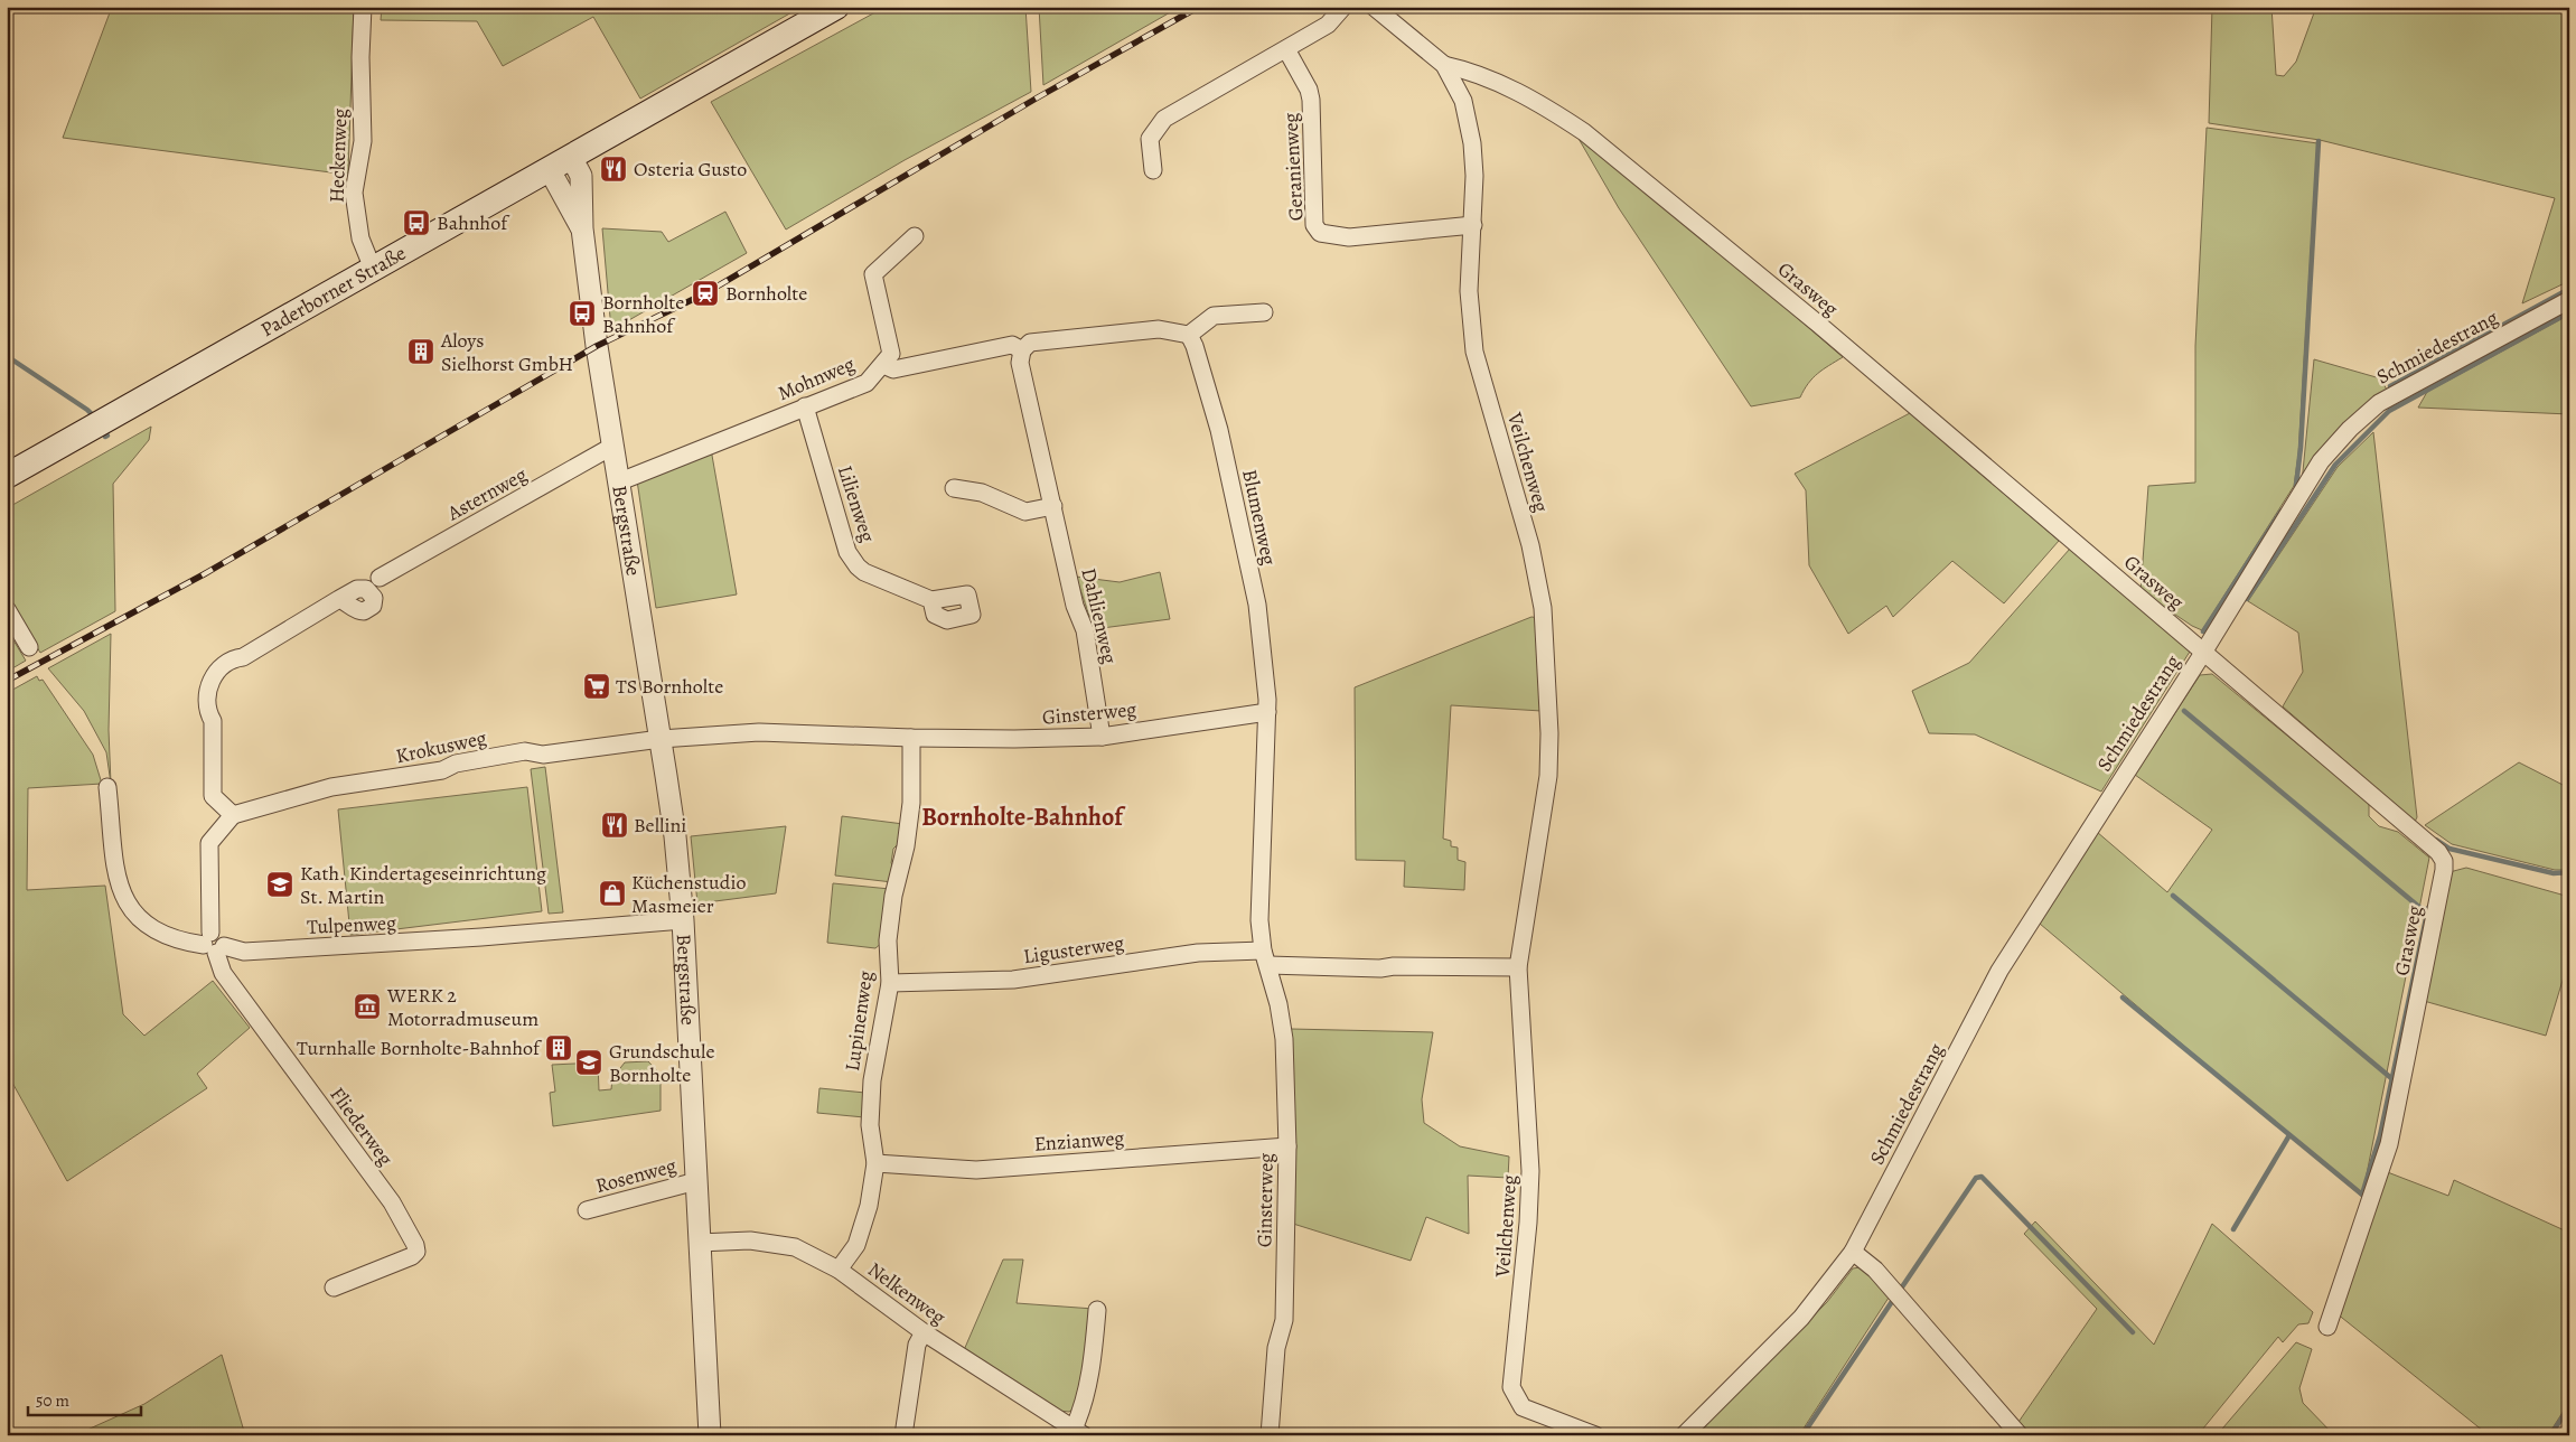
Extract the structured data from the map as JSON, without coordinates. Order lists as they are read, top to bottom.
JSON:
{
  "streets": {
    "main road": ["Paderborner Straße"],
    "street": [
      "Heckenweg",
      "Geranienweg",
      "Grasweg",
      "Schmiedestrang",
      "Mohnweg",
      "Veilchenweg",
      "Asternweg",
      "Lilienweg",
      "Blumenweg",
      "Bergstraße",
      "Dahlienweg",
      "Ginsterweg",
      "Krokusweg",
      "Tulpenweg",
      "Ligusterweg",
      "Lupinenweg",
      "Fliederweg",
      "Enzianweg",
      "Rosenweg",
      "Nelkenweg"
    ]
  },
  "crossings": [
    ["Heckenweg", "Paderborner Straße"],
    ["Geranienweg", "Veilchenweg"],
    ["Grasweg", "Schmiedestrang"],
    ["Grasweg", "Veilchenweg"],
    ["Paderborner Straße", "Bergstraße"],
    ["Mohnweg", "Lilienweg"],
    ["Mohnweg", "Bergstraße"],
    ["Asternweg", "Bergstraße"],
    ["Blumenweg", "Ginsterweg"],
    ["Bergstraße", "Ginsterweg"],
    ["Bergstraße", "Krokusweg"],
    ["Bergstraße", "Tulpenweg"],
    ["Bergstraße", "Rosenweg"],
    ["Bergstraße", "Nelkenweg"],
    ["Dahlienweg", "Ginsterweg"],
    ["Ginsterweg", "Krokusweg"],
    ["Ginsterweg", "Ligusterweg"],
    ["Ginsterweg", "Lupinenweg"],
    ["Ginsterweg", "Enzianweg"],
    ["Tulpenweg", "Fliederweg"],
    ["Ligusterweg", "Lupinenweg"],
    ["Lupinenweg", "Enzianweg"],
    ["Lupinenweg", "Nelkenweg"]
  ],
  "districts": ["Bornholte-Bahnhof"],
  "places": {
    "restaurant": ["Osteria Gusto", "Bellini"],
    "bus stop": ["Bahnhof", "Bornholte Bahnhof"],
    "station": ["Bornholte"],
    "building": ["Aloys Sielhorst GmbH", "Turnhalle Bornholte-Bahnhof"],
    "supermarket": ["TS Bornholte"],
    "school or university": ["Kath. Kindertageseinrichtung St. Martin", "Grundschule Bornholte"],
    "shop": ["Küchenstudio Masmeier"],
    "museum": ["WERK 2 Motorradmuseum"]
  },
  "scale_bar": "50 m"
}
